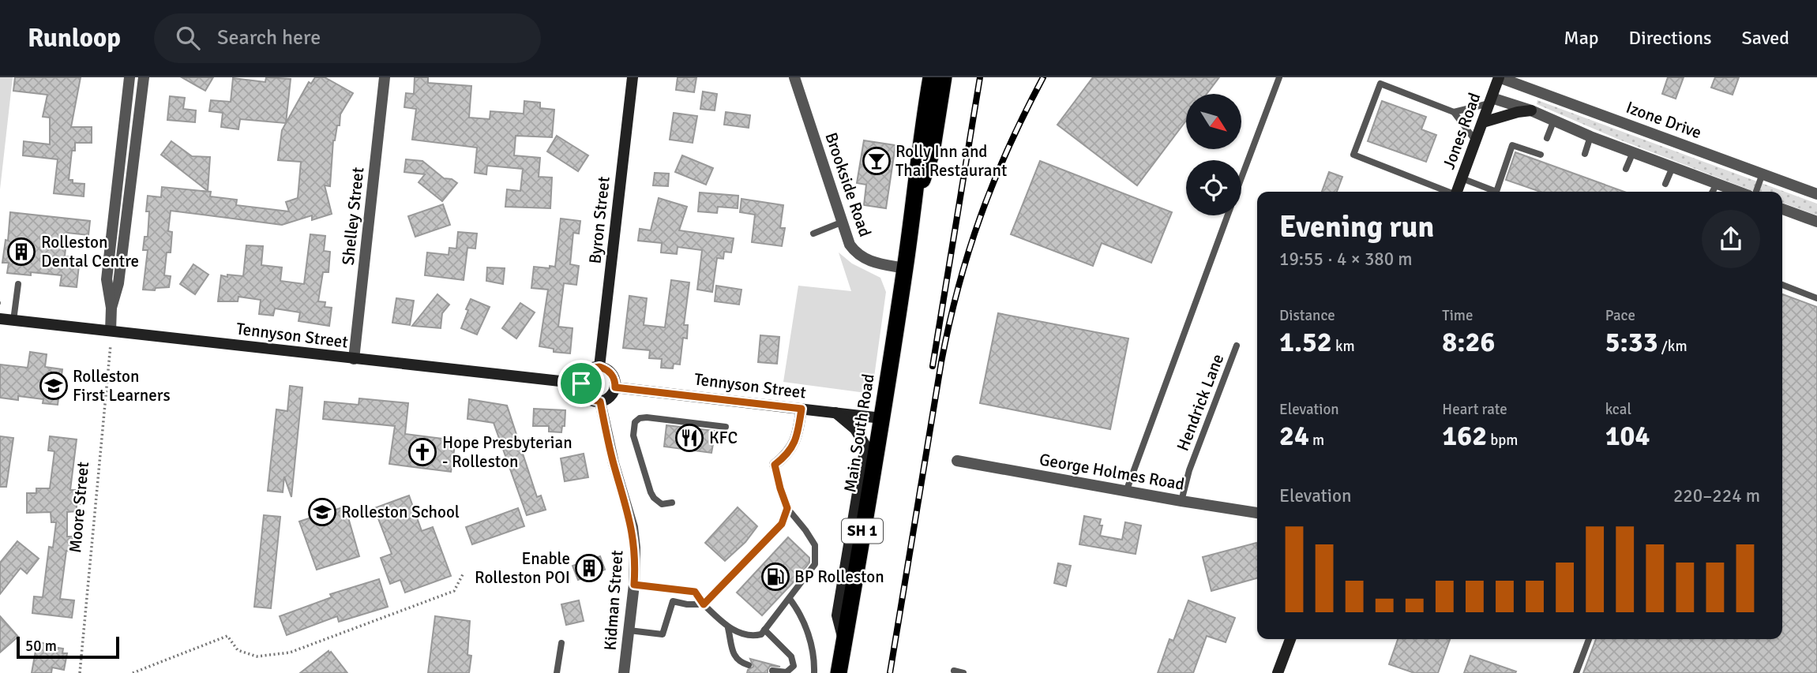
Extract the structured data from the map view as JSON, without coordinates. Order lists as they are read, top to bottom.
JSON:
{
  "streets": {
    "highway": ["Main South Road", "SH 1"],
    "street": [
      "Izone Drive",
      "Jones Road",
      "Brookside Road",
      "Shelley Street",
      "Byron Street",
      "Tennyson Street",
      "George Holmes Road",
      "Kidman Street"
    ],
    "lane": ["Hendrick Lane"],
    "path": ["Moore Street"]
  },
  "crossings": [
    ["Izone Drive", "Jones Road"],
    ["Brookside Road", "Main South Road"],
    ["Shelley Street", "Tennyson Street"],
    ["Byron Street", "Tennyson Street"],
    ["Byron Street", "Kidman Street"],
    ["Tennyson Street", "Main South Road"],
    ["Tennyson Street", "Kidman Street"],
    ["Hendrick Lane", "George Holmes Road"]
  ],
  "places": {
    "bar": ["Rolly Inn and Thai Restaurant"],
    "building": ["Rolleston Dental Centre", "Enable Rolleston POI"],
    "school or university": ["Rolleston First Learners", "Rolleston School"],
    "restaurant": ["KFC"],
    "church": ["Hope Presbyterian - Rolleston"],
    "fuel station": ["BP Rolleston"]
  },
  "scale_bar": "50 m",
  "north": "bottom right",
  "page": {
    "header": "Runloop",
    "search": "Search here",
    "nav": ["Map", "Directions", "Saved"],
    "heading": ["Evening run", "19:55 · 4 × 380 m"],
    "stats": [
      ["Distance", "1.52 km"],
      ["Time", "8:26"],
      ["Pace", "5:33 /km"],
      ["Elevation", "24 m"],
      ["Heart rate", "162 bpm"],
      ["kcal", "104"]
    ],
    "chart": ["Elevation", "220–224 m"],
    "scale": "50 m"
  }
}
